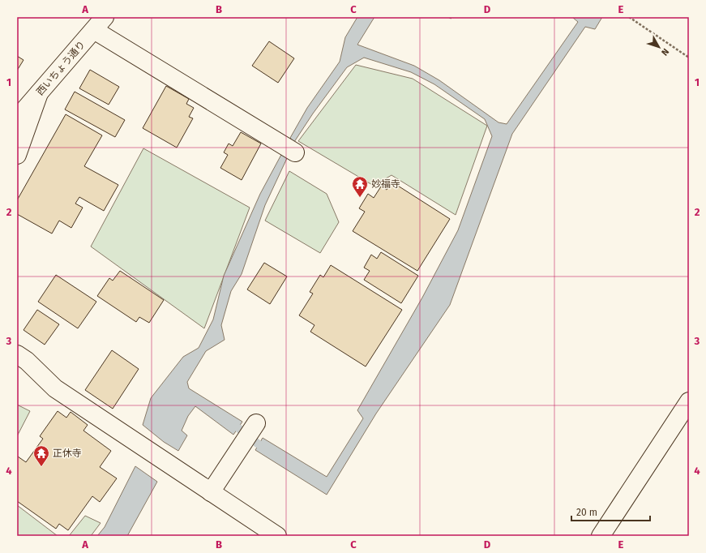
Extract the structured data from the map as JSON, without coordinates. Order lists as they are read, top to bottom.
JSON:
{
  "streets": {
    "main road": ["西いちょう通り"]
  },
  "places": {
    "temple": ["妙福寺", "正休寺"]
  },
  "scale_bar": "20 m",
  "north": "bottom right",
  "grid": {
    "columns": [
      "A",
      "B",
      "C",
      "D",
      "E"
    ],
    "rows": [
      "1",
      "2",
      "3",
      "4"
    ]
  }
}
